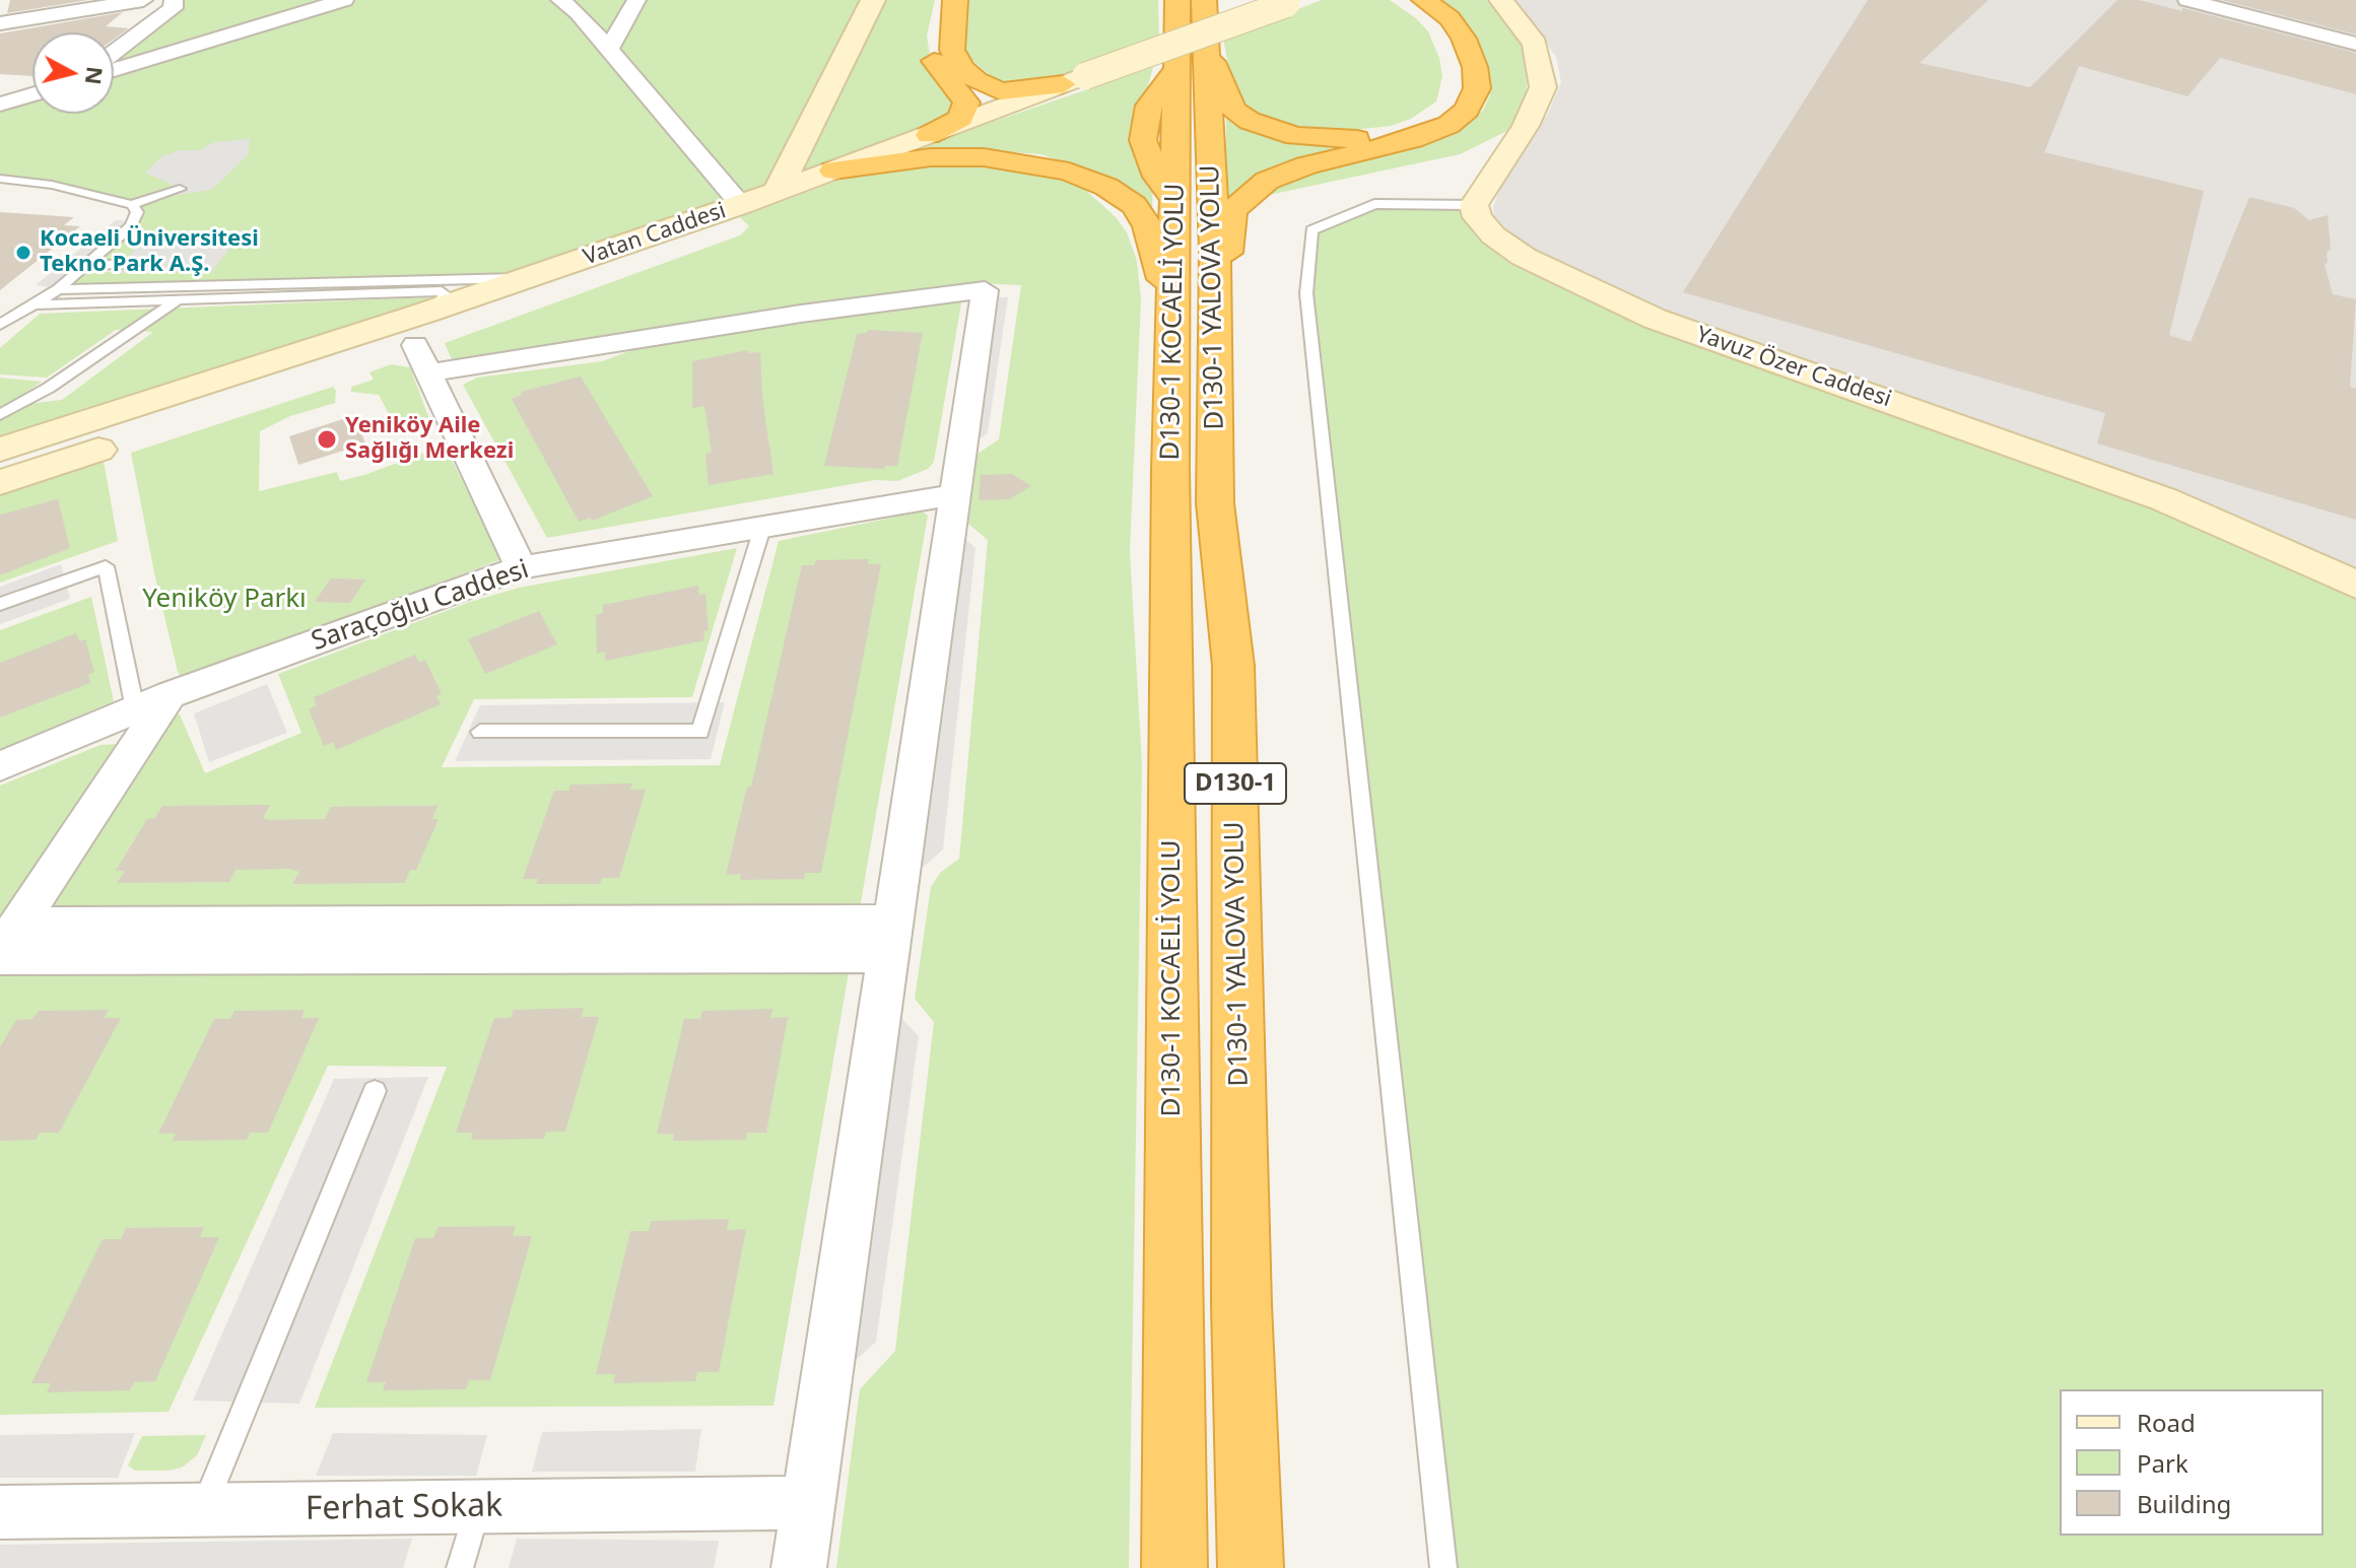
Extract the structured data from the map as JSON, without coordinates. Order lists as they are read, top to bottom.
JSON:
{
  "streets": {
    "highway": ["D130-1 YALOVA YOLU", "D130-1 KOCAELİ YOLU", "D130-1"],
    "street": [
      "Vatan Caddesi",
      "Yavuz Özer Caddesi",
      "Saraçoğlu Caddesi",
      "Ferhat Sokak"
    ]
  },
  "crossings": [
    ["D130-1 YALOVA YOLU", "D130-1 KOCAELİ YOLU"]
  ],
  "parks": ["Yeniköy Parkı"],
  "places": ["Kocaeli Üniversitesi Tekno Park A.Ş.", "Yeniköy Aile Sağlığı Merkezi"],
  "legend": ["Road", "Park", "Building"],
  "north": "right"
}
